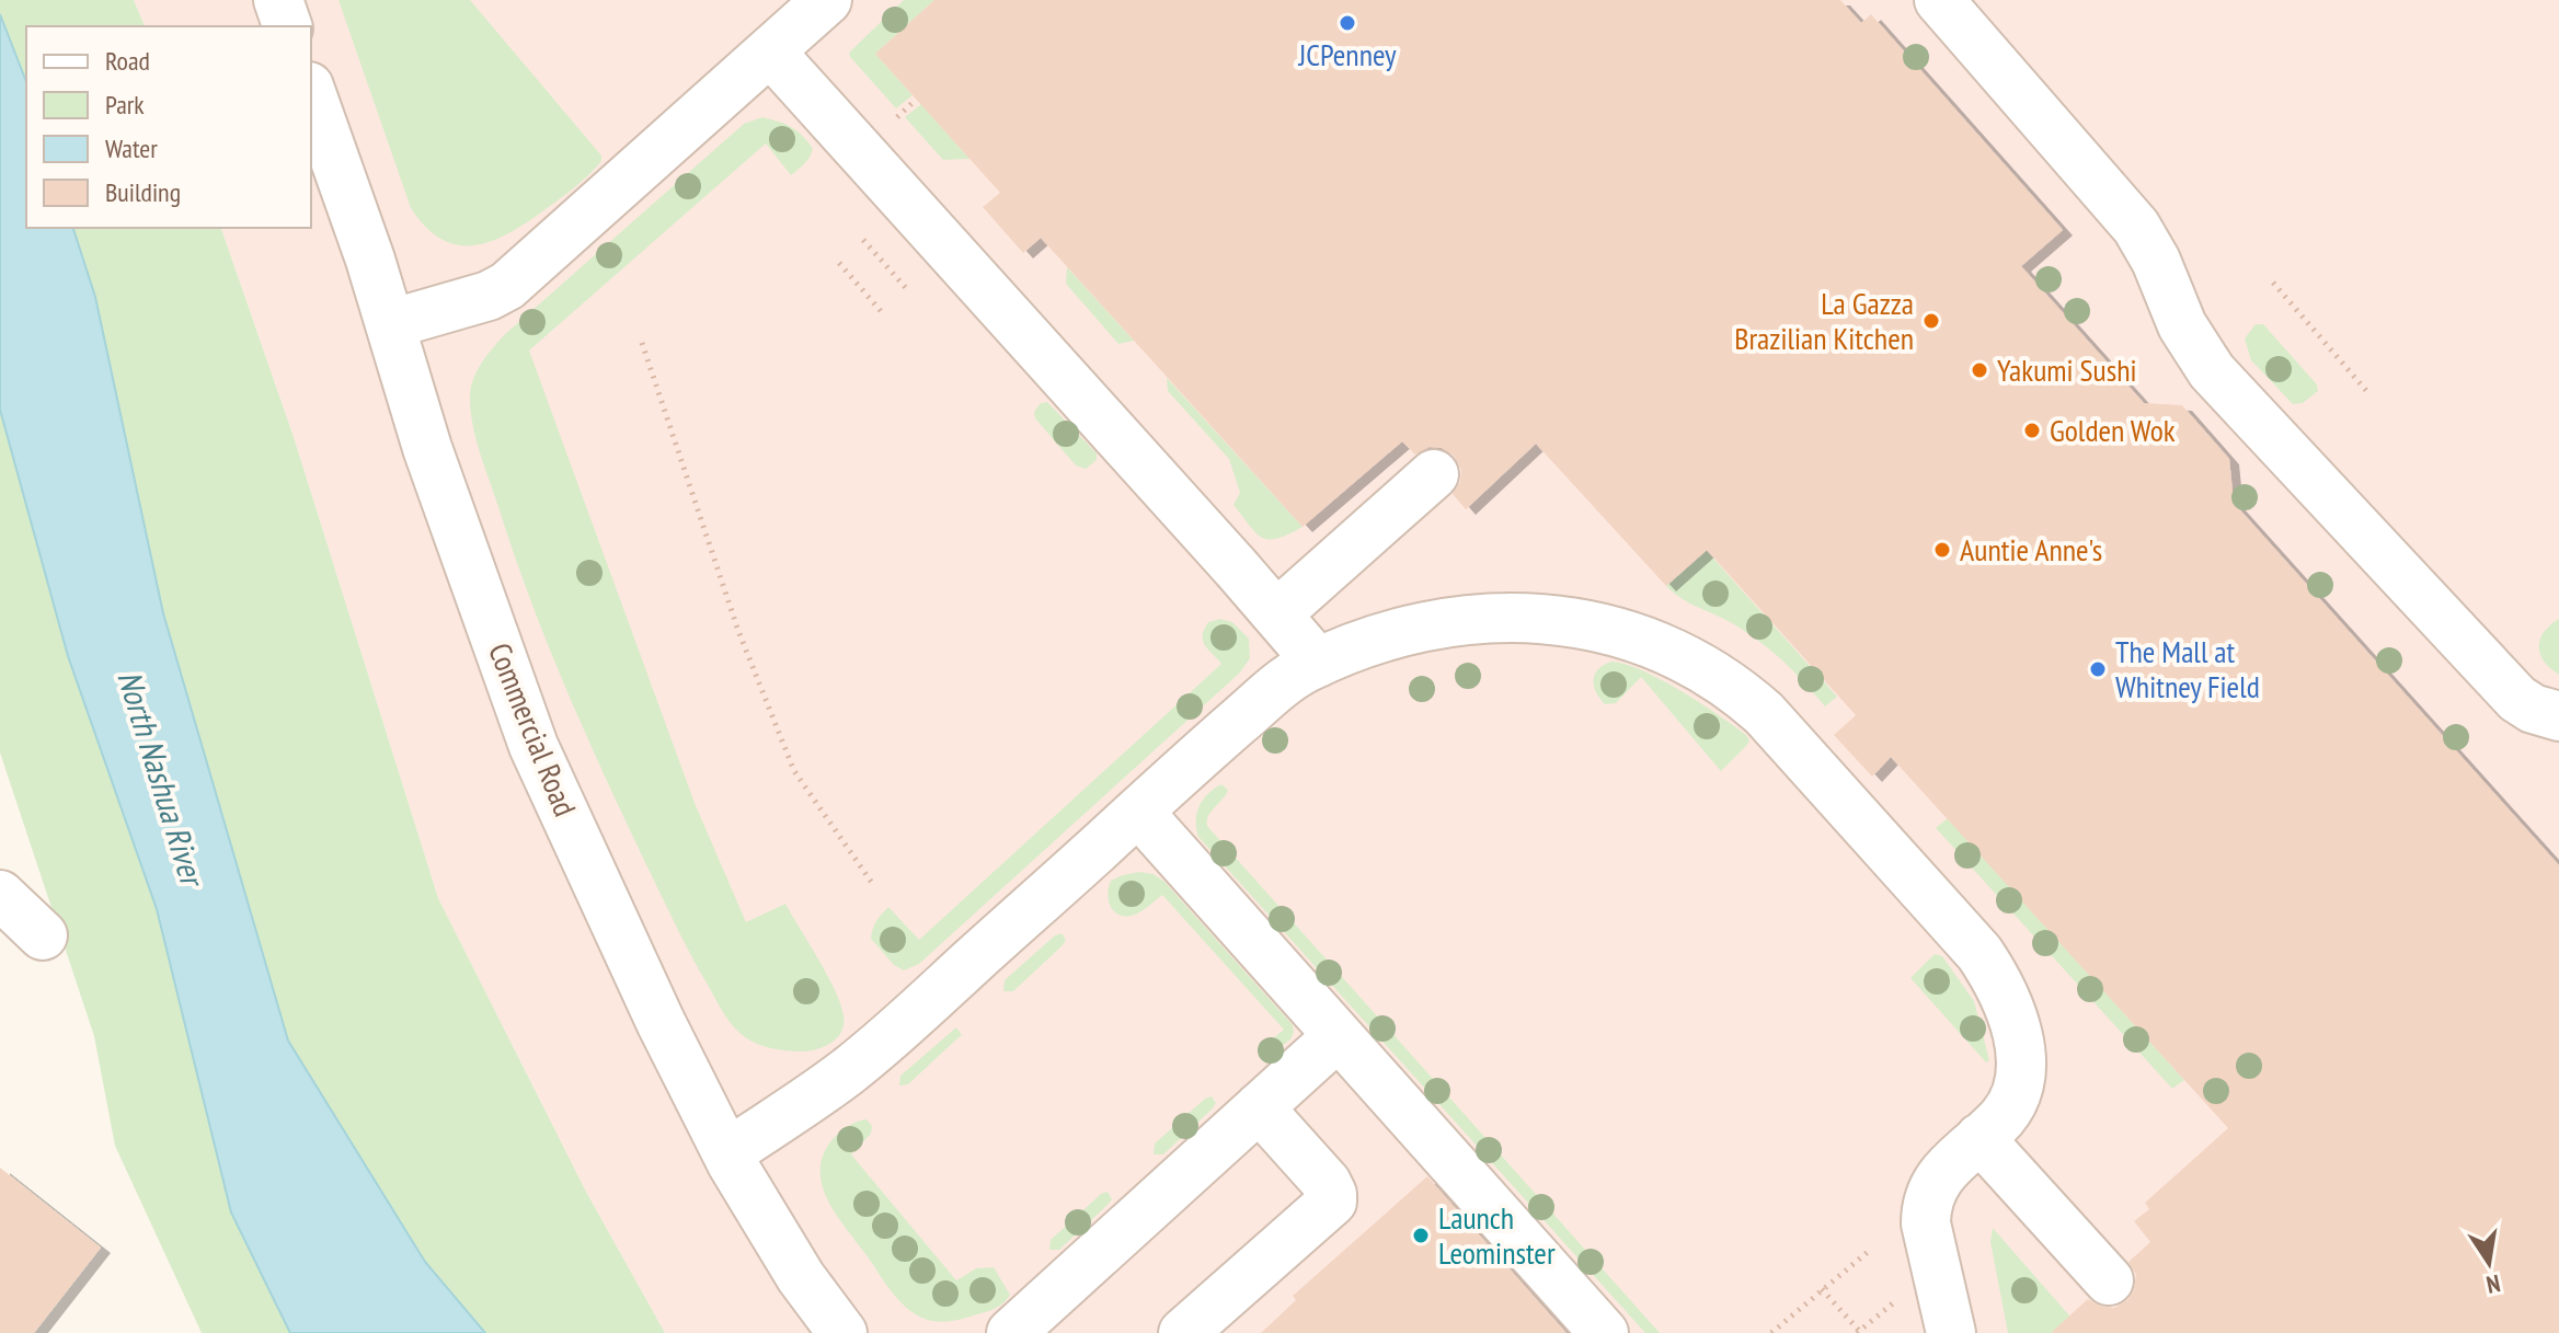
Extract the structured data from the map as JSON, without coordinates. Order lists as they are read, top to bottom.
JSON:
{
  "streets": {
    "street": ["Commercial Road"]
  },
  "water": ["North Nashua River"],
  "places": [
    "JCPenney",
    "La Gazza Brazilian Kitchen",
    "Yakumi Sushi",
    "Golden Wok",
    "Auntie Anne's",
    "The Mall at Whitney Field",
    "Launch Leominster"
  ],
  "legend": [
    "Road",
    "Park",
    "Water",
    "Building"
  ],
  "north": "bottom"
}
